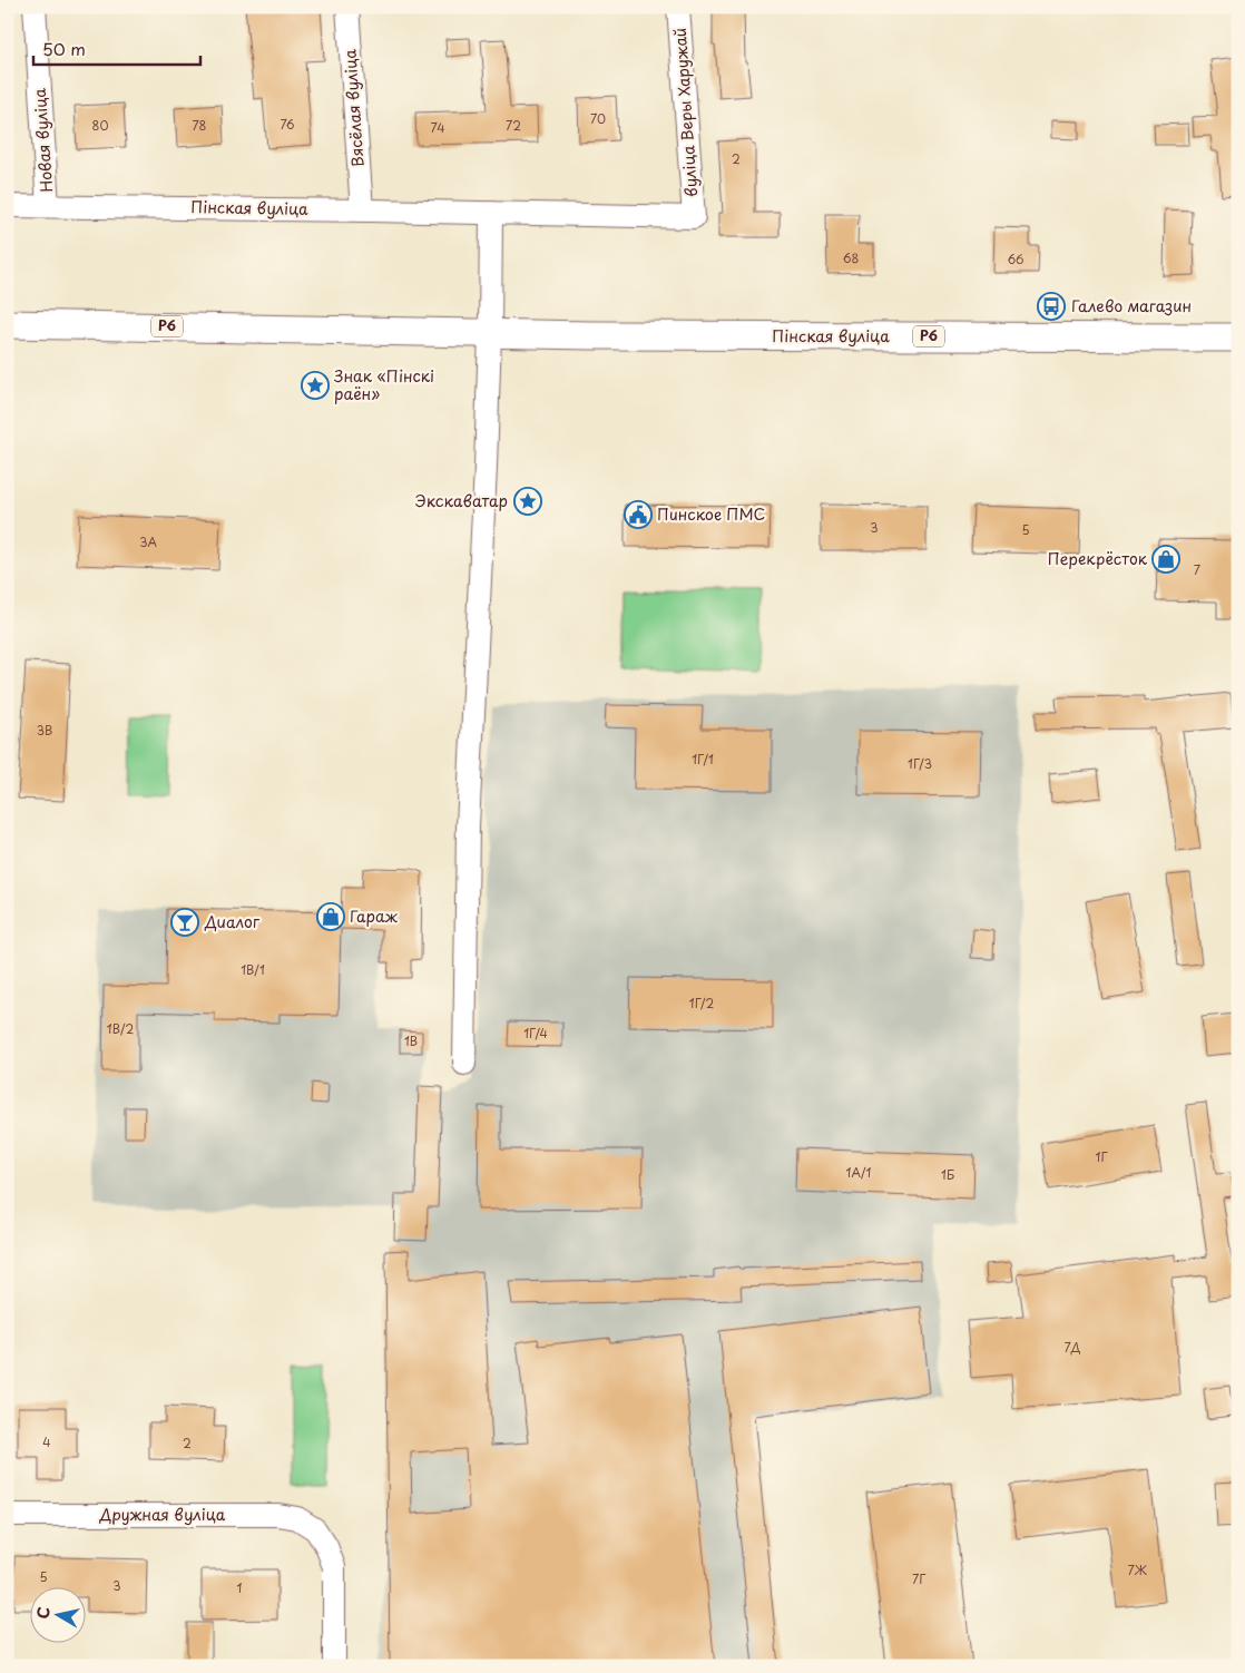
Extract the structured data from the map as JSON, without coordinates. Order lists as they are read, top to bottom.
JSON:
{
  "streets": {
    "main road": ["Пінская вуліца", "Р6"],
    "street": [
      "Вясёлая вуліца",
      "вуліца Веры Харужай",
      "Новая вуліца",
      "Дружная вуліца"
    ]
  },
  "crossings": [
    ["Вясёлая вуліца", "Пінская вуліца"],
    ["вуліца Веры Харужай", "Пінская вуліца"],
    ["Новая вуліца", "Пінская вуліца"]
  ],
  "places": {
    "bus stop": ["Галево магазин"],
    "place": ["Знак «Пінскі раён»", "Экскаватар"],
    "public building": ["Пинское ПМС"],
    "shop": ["Перекрёсток", "Гараж"],
    "bar": ["Диалог"]
  },
  "house_numbers": [
    "70",
    "76",
    "80",
    "78",
    "72",
    "74",
    "2",
    "68",
    "66",
    "3",
    "5",
    "3А",
    "7",
    "3В",
    "1Г/1",
    "1Г/3",
    "1В/1",
    "1Г/2",
    "1В/2",
    "1Г/4",
    "1В",
    "1Г",
    "1А/1",
    "1Б",
    "7Д",
    "4",
    "2",
    "7Ж",
    "5",
    "7Г",
    "3",
    "1"
  ],
  "scale_bar": "50 m",
  "north": "left"
}
